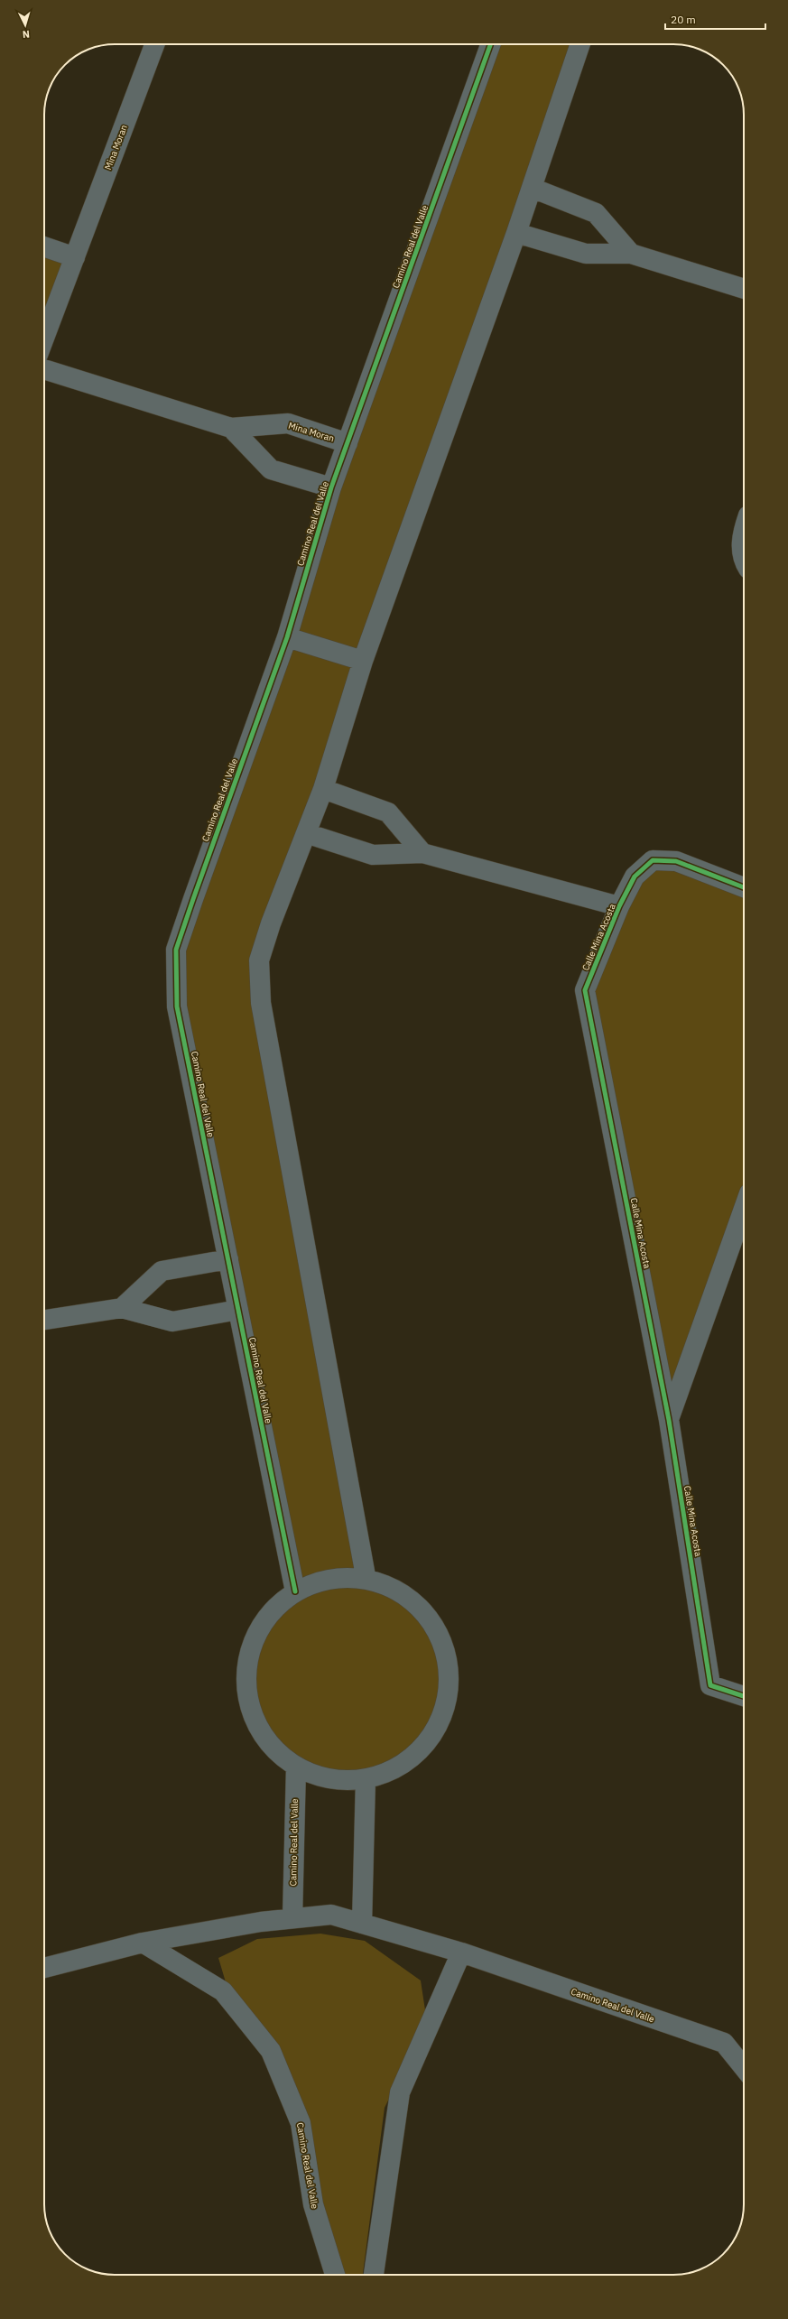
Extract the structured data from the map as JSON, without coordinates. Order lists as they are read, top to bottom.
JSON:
{
  "streets": {
    "street": ["Mina Moran", "Camino Real del Valle", "Calle Mina Acosta"]
  },
  "crossings": [
    ["Mina Moran", "Camino Real del Valle"]
  ],
  "scale_bar": "20 m",
  "north": "bottom"
}
